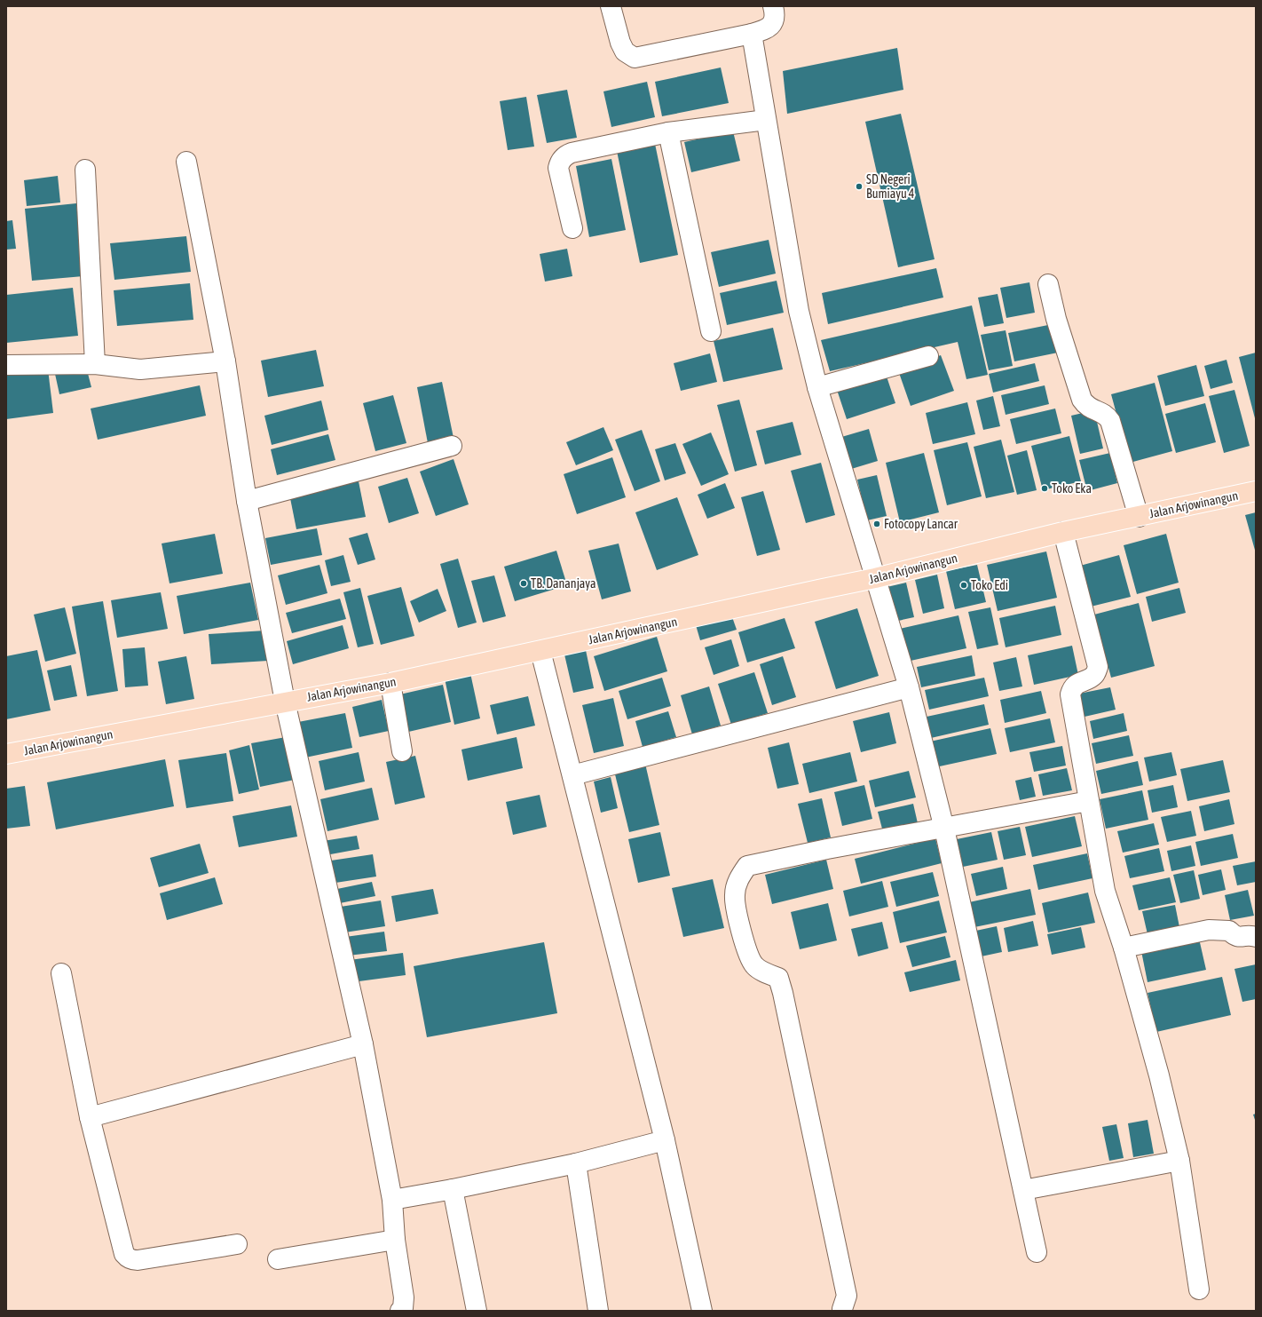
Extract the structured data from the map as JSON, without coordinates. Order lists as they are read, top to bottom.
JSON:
{
  "streets": {
    "main road": ["Jalan Arjowinangun"]
  },
  "places": [
    "SD Negeri Bumiayu 4",
    "Toko Eka",
    "Fotocopy Lancar",
    "TB. Dananjaya",
    "Toko Edi"
  ]
}
